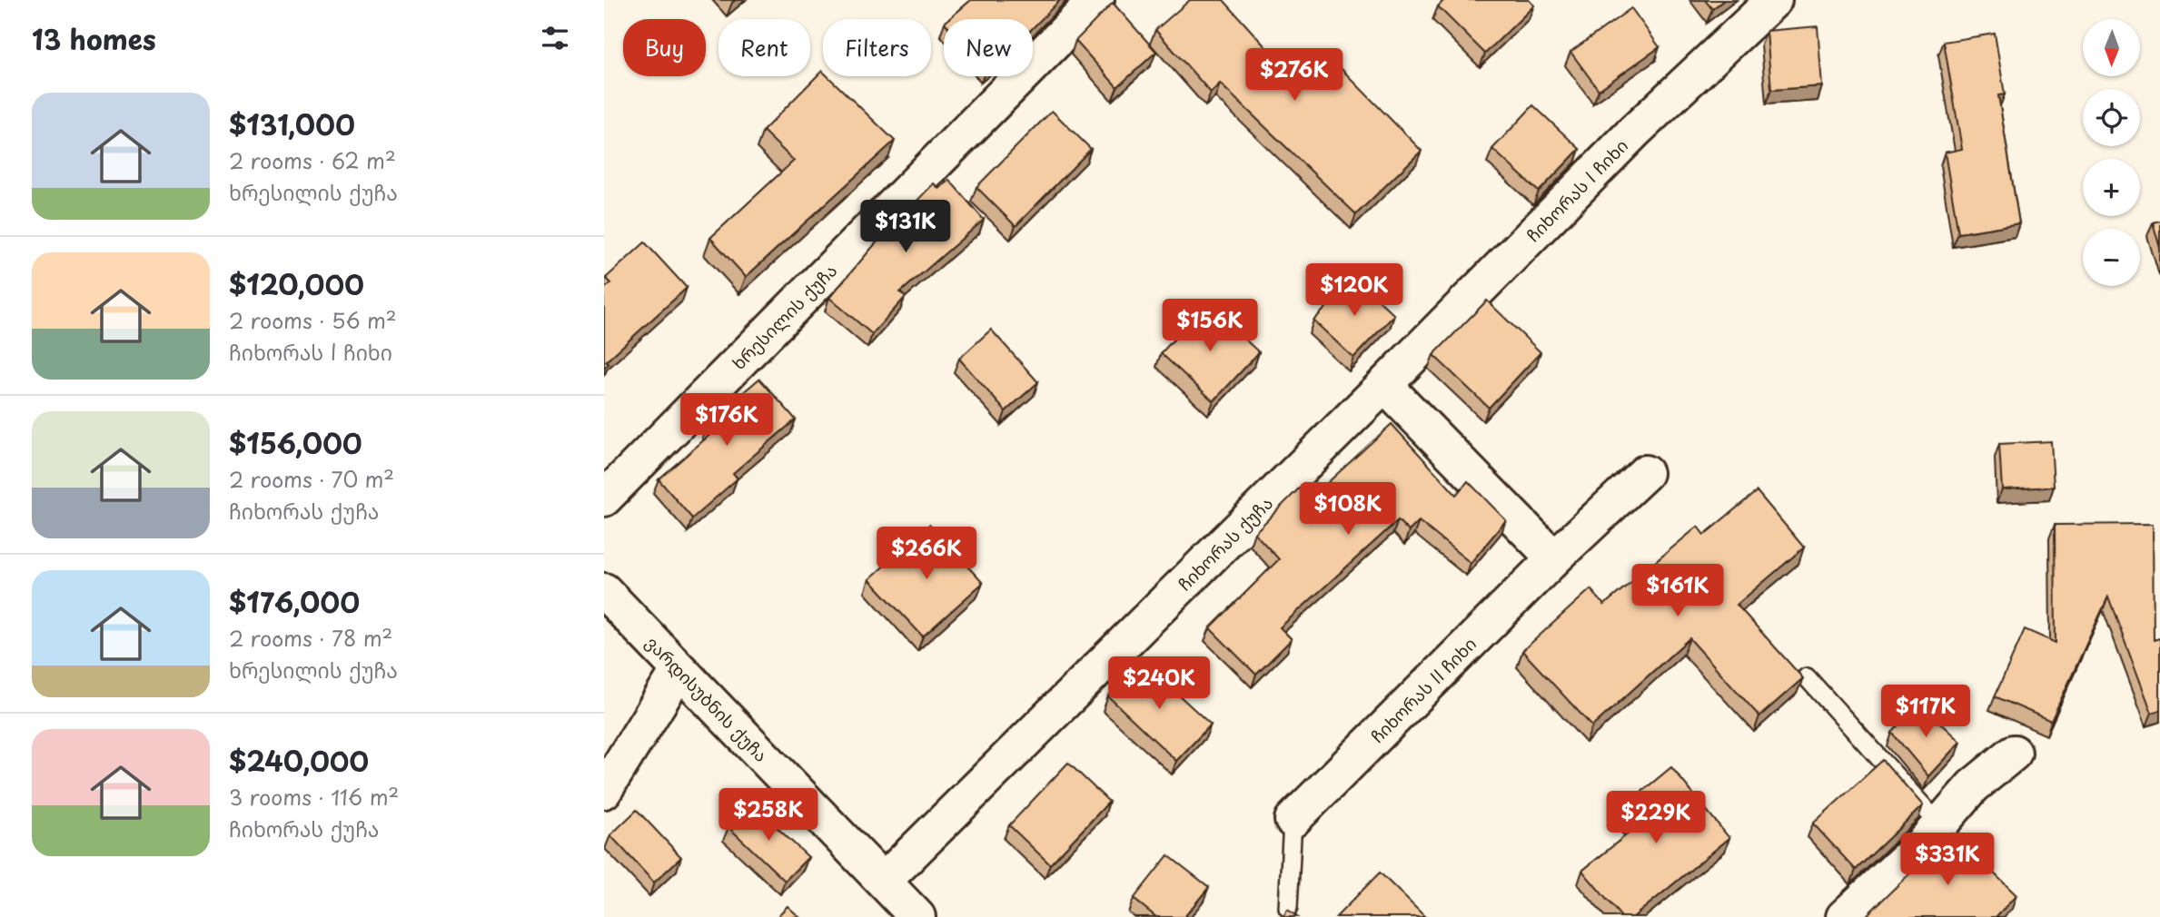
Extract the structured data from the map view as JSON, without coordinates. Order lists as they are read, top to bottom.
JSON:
{
  "streets": {
    "street": [
      "ჩიხორას I ჩიხი",
      "ხრესილის ქუჩა",
      "ჩიხორას ქუჩა",
      "ჩიხორას II ჩიხი",
      "ვარდისუბნის ქუჩა"
    ]
  },
  "crossings": [
    ["ჩიხორას I ჩიხი", "ჩიხორას ქუჩა"],
    ["ჩიხორას ქუჩა", "ვარდისუბნის ქუჩა"]
  ],
  "north": "bottom",
  "page": {
    "heading": "13 homes",
    "map_buttons": ["+", "−"],
    "chip": [
      "Buy",
      "Rent",
      "Filters",
      "New"
    ],
    "price": [
      "$276K",
      "$131K",
      "$120K",
      "$156K",
      "$176K",
      "$108K",
      "$266K",
      "$161K",
      "$240K",
      "$117K",
      "$258K",
      "$229K",
      "$331K"
    ],
    "list": [
      {
        "name": "$131,000",
        "note": "2 rooms · 62 m² · ხრესილის ქუჩა"
      },
      {
        "name": "$120,000",
        "note": "2 rooms · 56 m² · ჩიხორას I ჩიხი"
      },
      {
        "name": "$156,000",
        "note": "2 rooms · 70 m² · ჩიხორას ქუჩა"
      },
      {
        "name": "$176,000",
        "note": "2 rooms · 78 m² · ხრესილის ქუჩა"
      },
      {
        "name": "$240,000",
        "note": "3 rooms · 116 m² · ჩიხორას ქუჩა"
      }
    ]
  }
}
